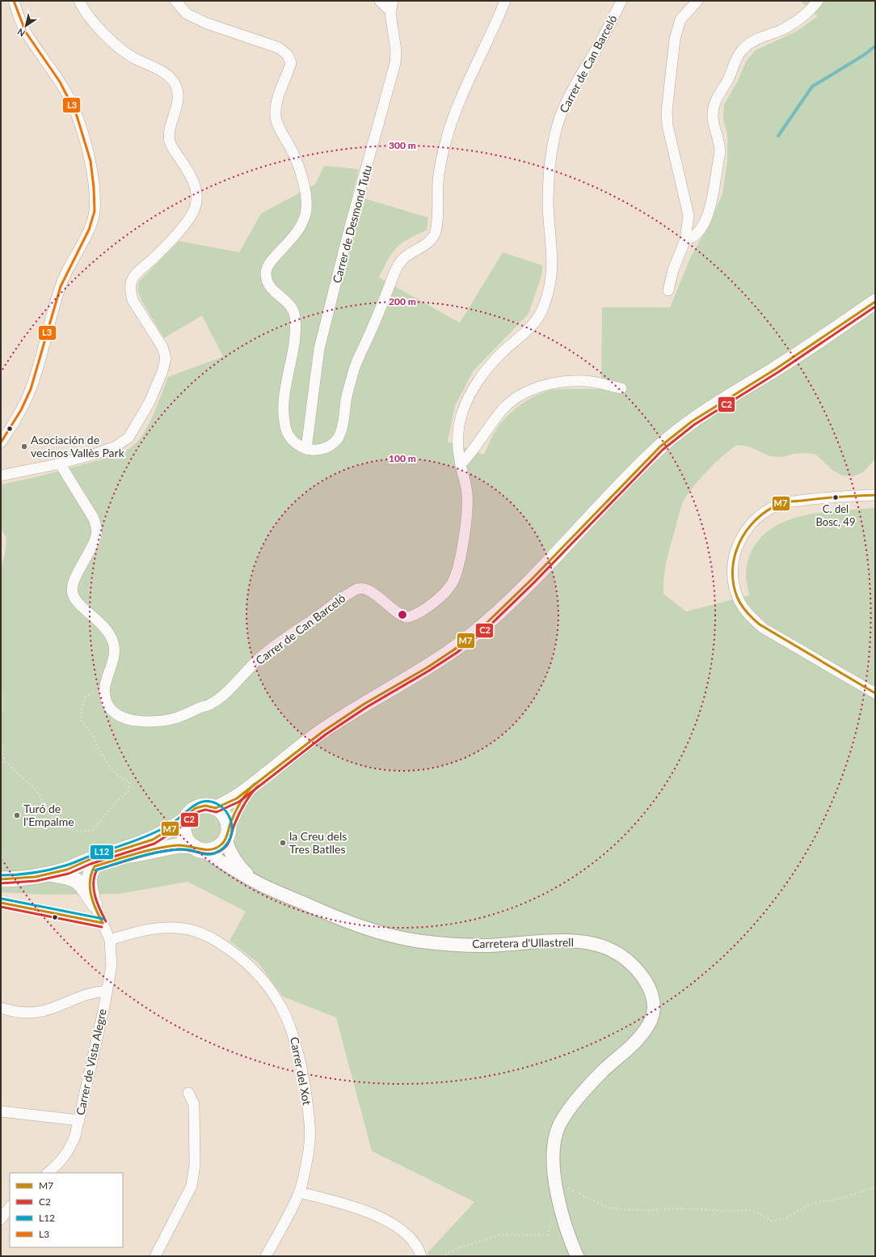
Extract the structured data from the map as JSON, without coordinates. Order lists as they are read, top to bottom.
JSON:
{
  "streets": {
    "street": [
      "Carrer de Can Barceló",
      "Carrer de Desmond Tutu",
      "Carretera d'Ullastrell",
      "Carrer de Vista Alegre",
      "Carrer del Xot"
    ]
  },
  "crossings": [
    ["Carrer de Vista Alegre", "Carrer del Xot"]
  ],
  "places": [
    "Asociación de vecinos Vallès Park",
    "C. del Bosc, 49",
    "Turó de l'Empalme",
    "la Creu dels Tres Batlles"
  ],
  "lines": [
    "transit line L3",
    "transit line M7",
    "transit line C2",
    "transit line L12"
  ],
  "legend": [
    "M7",
    "C2",
    "L12",
    "L3"
  ],
  "north": "bottom left",
  "rings": ["300 m", "200 m", "100 m"]
}
